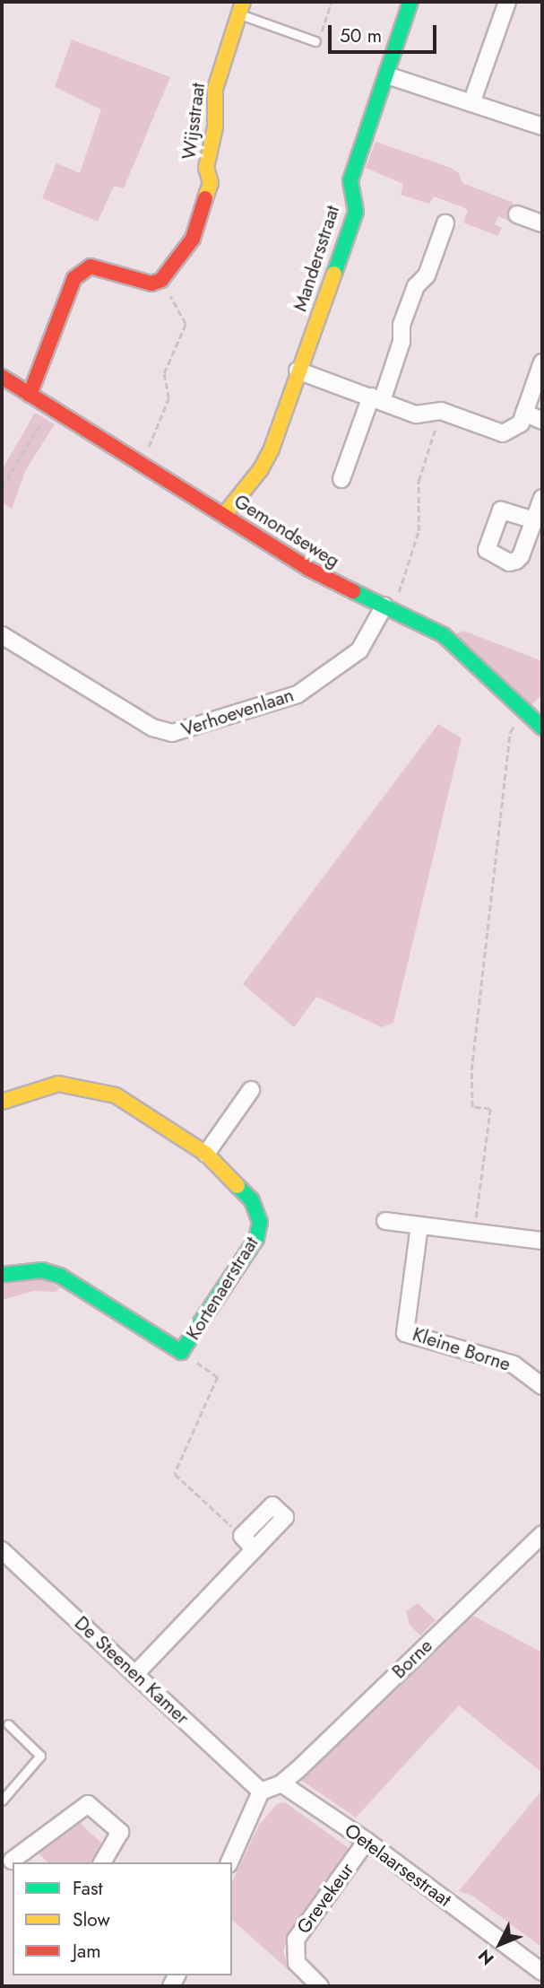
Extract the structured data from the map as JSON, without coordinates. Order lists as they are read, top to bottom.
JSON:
{
  "streets": {
    "street": [
      "Wijsstraat",
      "Mandersstraat",
      "Gemondseweg",
      "Verhoevenlaan",
      "Kortenaerstraat",
      "Kleine Borne",
      "Borne",
      "De Steenen Kamer",
      "Oetelaarsestraat",
      "Grevekeur"
    ]
  },
  "crossings": [
    ["Mandersstraat", "Gemondseweg"],
    ["Gemondseweg", "Verhoevenlaan"],
    ["Borne", "Oetelaarsestraat"],
    ["Oetelaarsestraat", "Grevekeur"]
  ],
  "legend": ["Fast", "Slow", "Jam"],
  "scale_bar": "50 m",
  "north": "bottom left"
}
